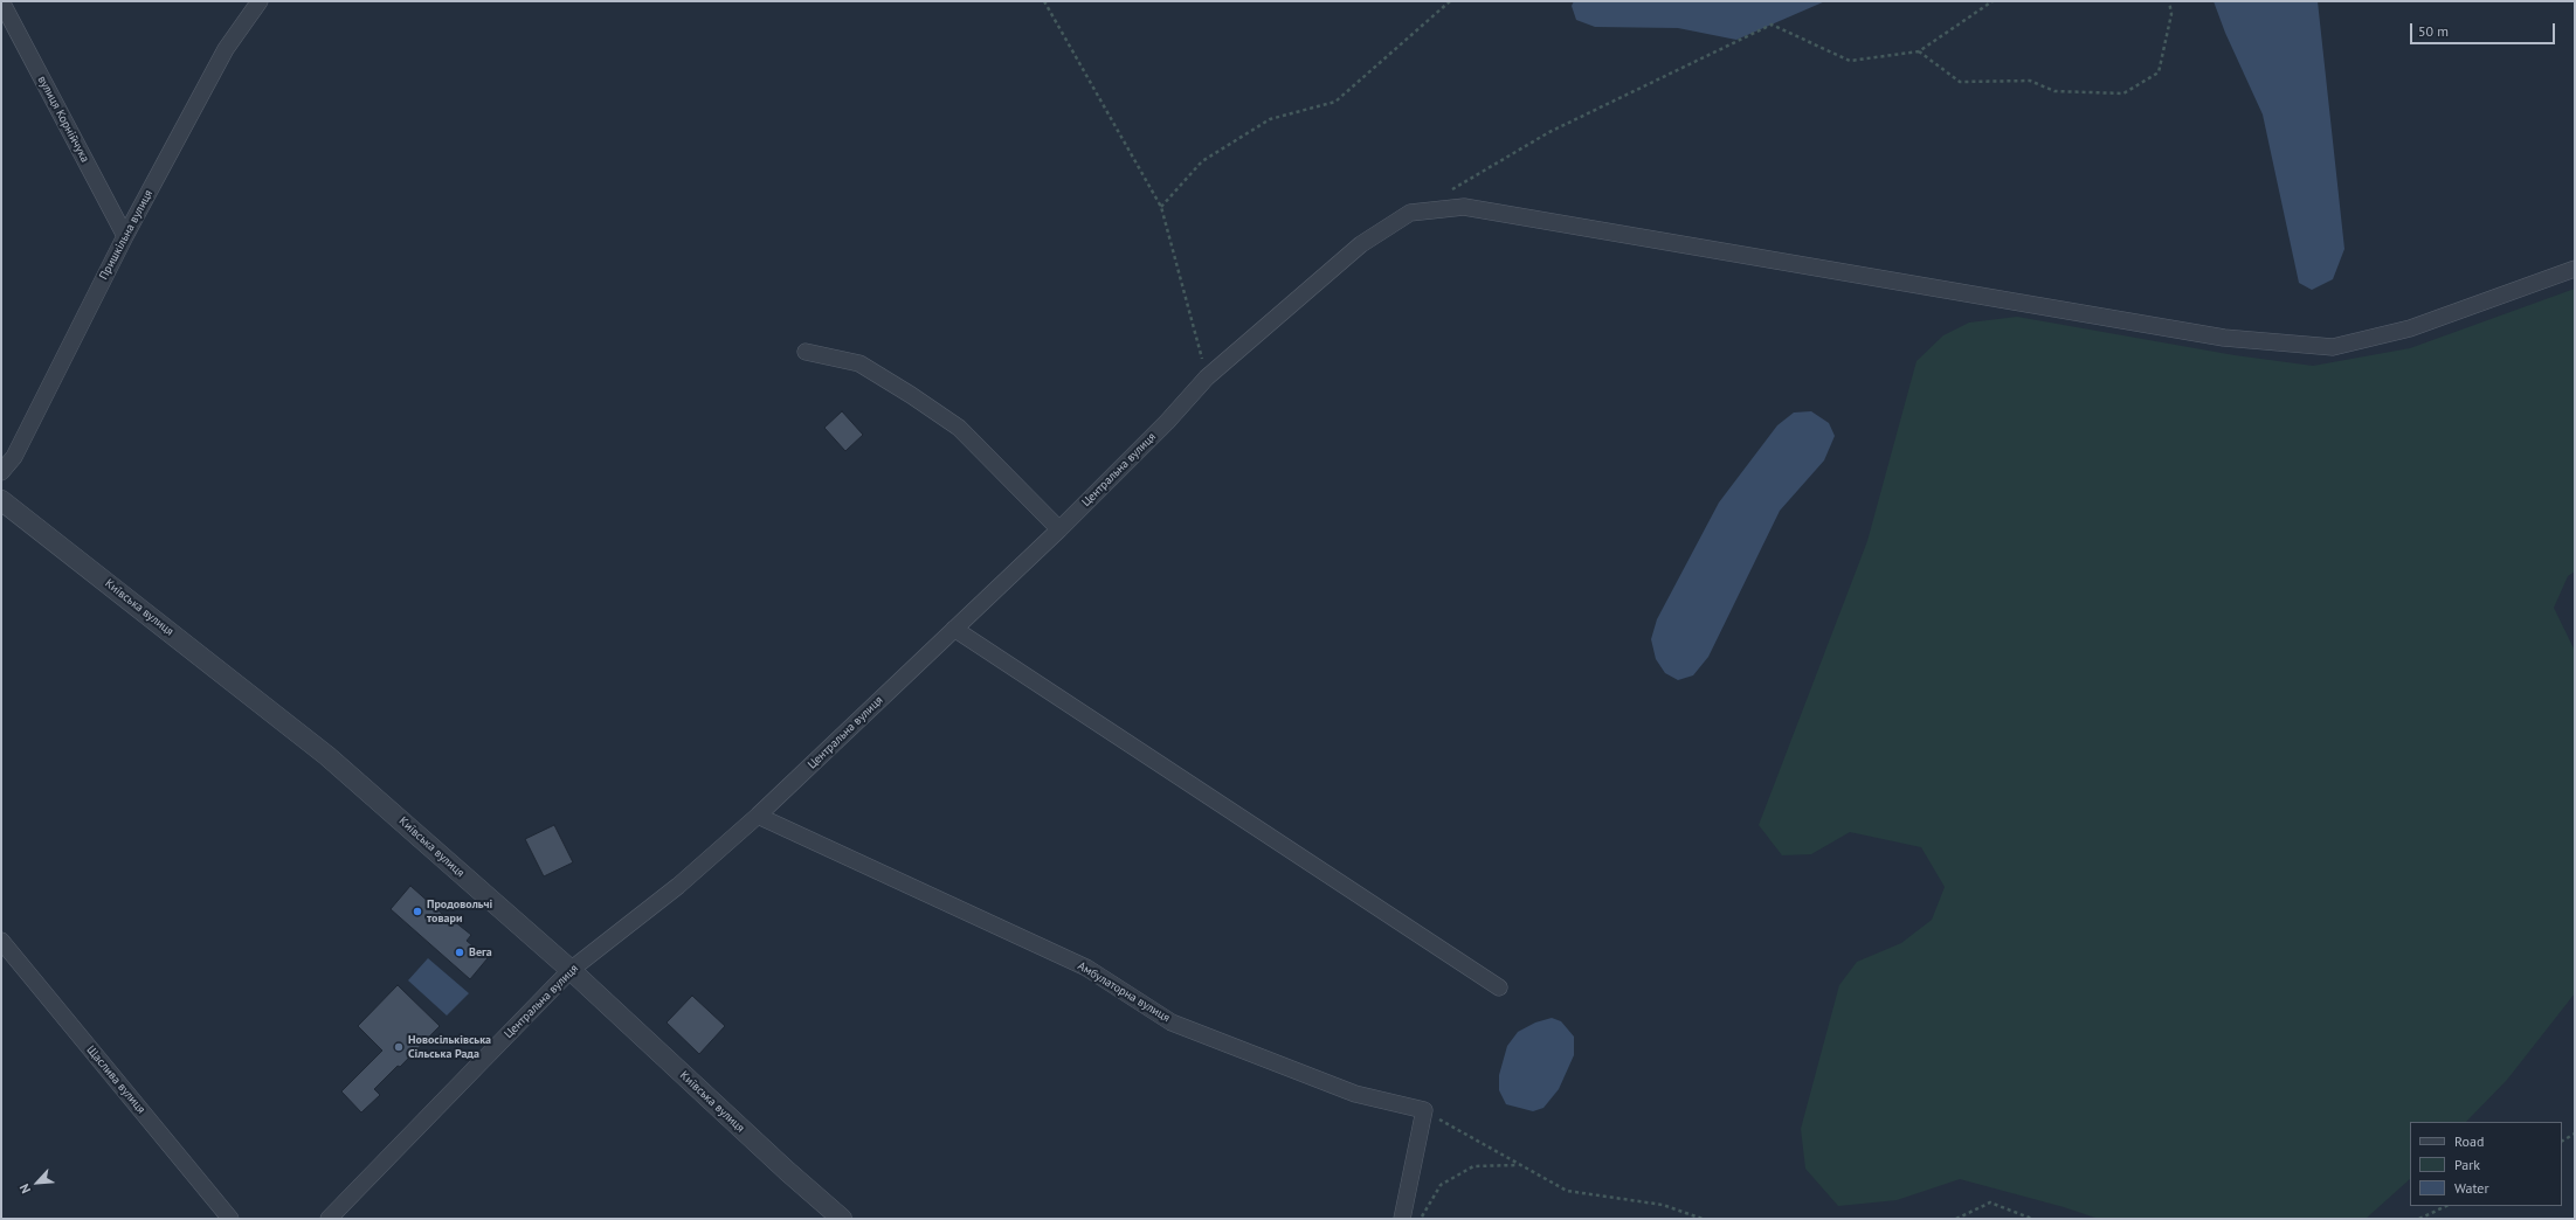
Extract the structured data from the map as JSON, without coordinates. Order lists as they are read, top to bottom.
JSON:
{
  "streets": {
    "street": [
      "вулиця Корнійчука",
      "Пришкільна вулиця",
      "Центральна вулиця",
      "Київська вулиця",
      "Амбулаторна вулиця",
      "Щаслива вулиця"
    ]
  },
  "crossings": [
    ["вулиця Корнійчука", "Пришкільна вулиця"],
    ["Центральна вулиця", "Київська вулиця"],
    ["Центральна вулиця", "Амбулаторна вулиця"]
  ],
  "places": ["Продовольчі товари", "Вега", "Новосільківська Сільська Рада"],
  "legend": ["Road", "Park", "Water"],
  "scale_bar": "50 m",
  "north": "bottom left"
}
